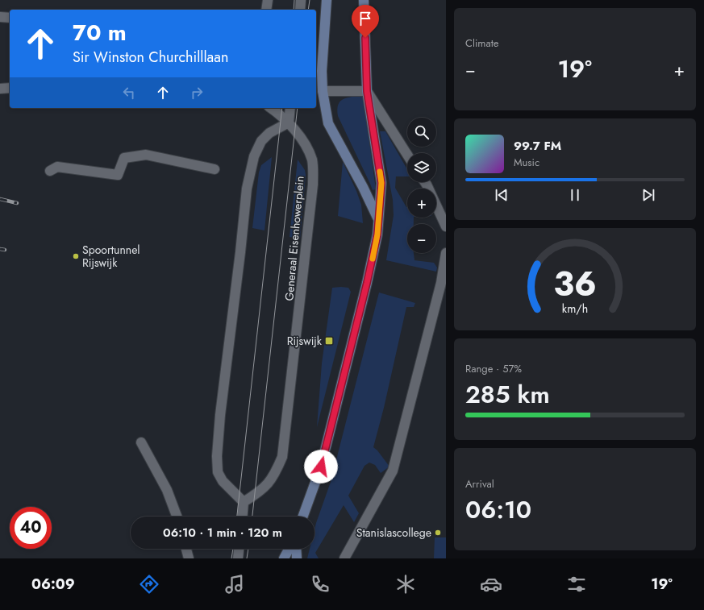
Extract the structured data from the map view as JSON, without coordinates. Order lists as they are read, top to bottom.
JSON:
{
  "streets": {
    "street": ["Generaal Eisenhowerplein"]
  },
  "places": {
    "other": ["Spoortunnel Rijswijk", "Stanislascollege"],
    "transit": ["Rijswijk"]
  },
  "page": {
    "tile": [
      "Climate",
      ["Range · 57%", "285 km"],
      ["Arrival", "06:10"]
    ],
    "turn": ["70 m", "Sir Winston Churchilllaan"],
    "heat": ["−", "19°", "+"],
    "map_buttons": ["+", "−"],
    "song": ["99.7 FM", "Music"],
    "limit": "40",
    "trip": "06:10 · 1 min · 120 m",
    "tabs": ["06:09", "19°"],
    "gauge": ["36", "km/h"]
  }
}
